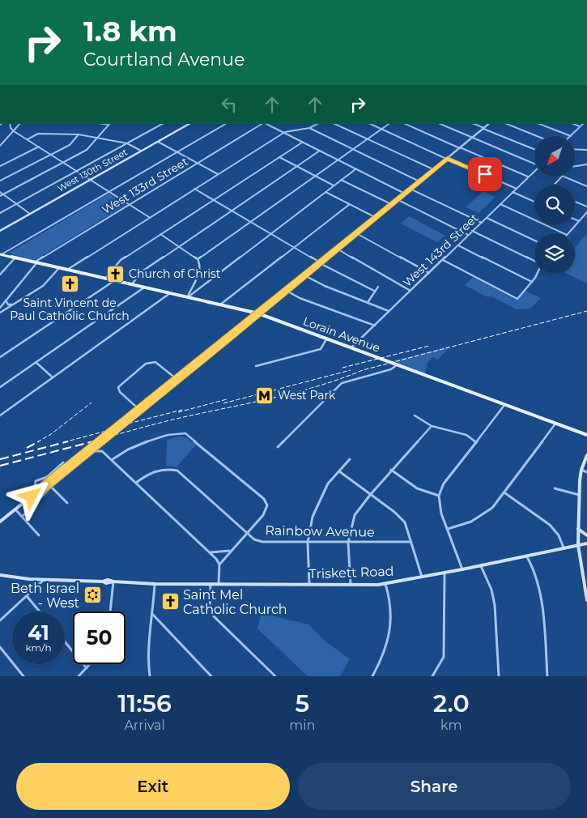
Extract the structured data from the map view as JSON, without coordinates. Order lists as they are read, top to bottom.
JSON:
{
  "streets": {
    "main road": ["West 130th Street", "Lorain Avenue", "Triskett Road"],
    "street": ["West 133rd Street", "West 143rd Street", "Rainbow Avenue"]
  },
  "crossings": [
    ["West 133rd Street", "Lorain Avenue"],
    ["West 143rd Street", "Lorain Avenue"]
  ],
  "places": {
    "church": ["Church of Christ", "Saint Vincent de Paul Catholic Church", "Saint Mel Catholic Church"],
    "metro station": ["West Park"],
    "synagogue": ["Beth Israel - West"]
  },
  "north": "bottom left",
  "page": {
    "turn": ["1.8 km", "Courtland Avenue"],
    "speed": "41 km/h",
    "limit": "50",
    "eta": [
      "11:56",
      "Arrival",
      "5",
      "min",
      "2.0",
      "km"
    ],
    "buttons": ["Exit", "Share"]
  }
}
